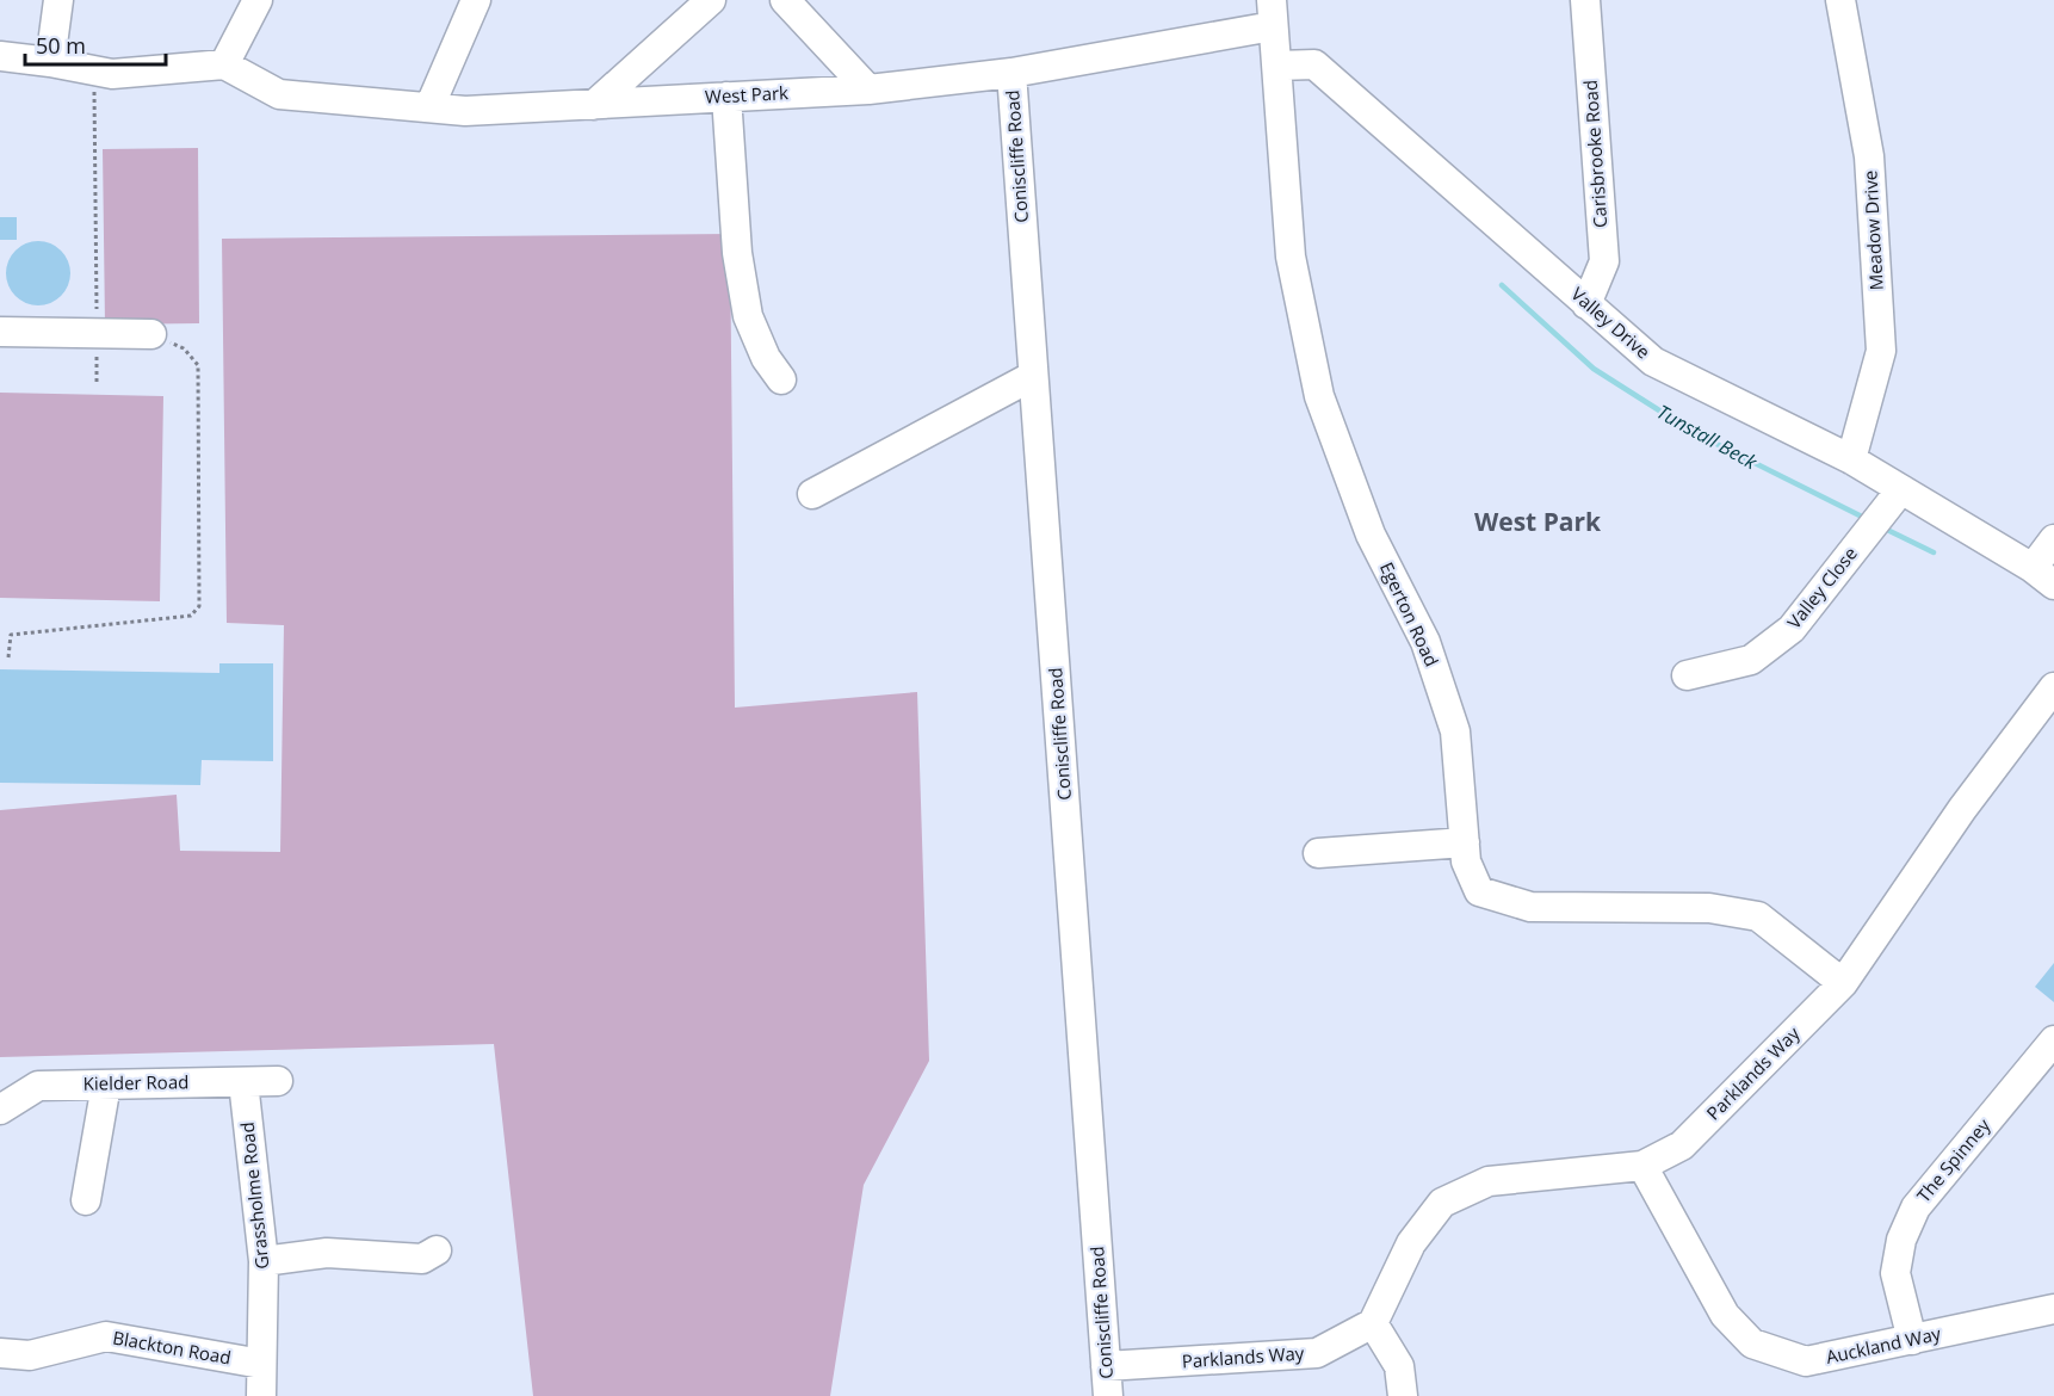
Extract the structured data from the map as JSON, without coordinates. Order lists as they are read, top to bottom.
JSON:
{
  "streets": {
    "street": [
      "West Park",
      "Carisbrooke Road",
      "Coniscliffe Road",
      "Meadow Drive",
      "Valley Drive",
      "Valley Close",
      "Egerton Road",
      "Parklands Way",
      "Kielder Road",
      "The Spinney",
      "Grassholme Road",
      "Auckland Way",
      "Blackton Road"
    ]
  },
  "crossings": [
    ["West Park", "Coniscliffe Road"],
    ["West Park", "Egerton Road"],
    ["Carisbrooke Road", "Valley Drive"],
    ["Coniscliffe Road", "Parklands Way"],
    ["Meadow Drive", "Valley Drive"],
    ["Valley Drive", "Valley Close"],
    ["Valley Drive", "Egerton Road"],
    ["Egerton Road", "Parklands Way"],
    ["Parklands Way", "Auckland Way"],
    ["Kielder Road", "Grassholme Road"],
    ["The Spinney", "Auckland Way"],
    ["Grassholme Road", "Blackton Road"]
  ],
  "districts": ["West Park"],
  "water": ["Tunstall Beck"],
  "scale_bar": "50 m"
}
